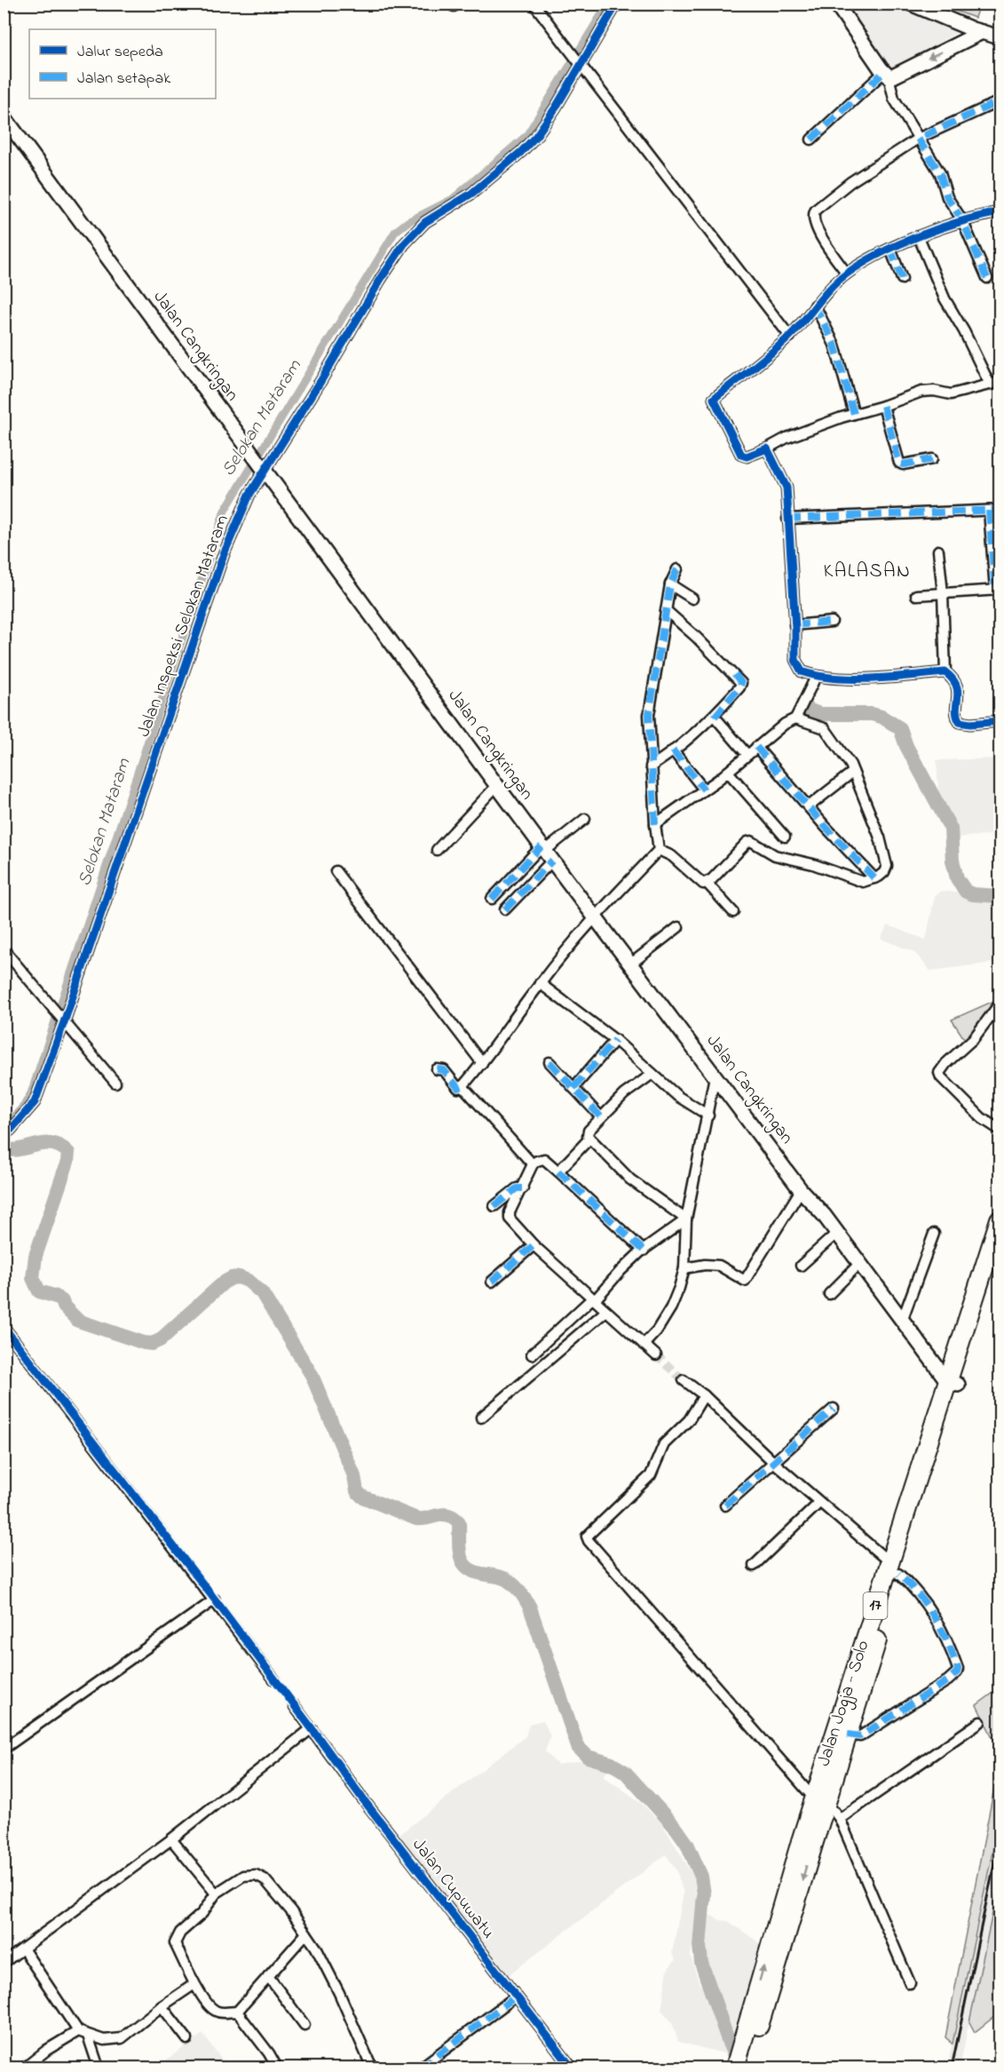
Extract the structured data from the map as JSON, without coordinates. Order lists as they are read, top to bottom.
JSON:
{
  "streets": {
    "highway": ["17", "Jalan Jogja - Solo"],
    "main road": ["Jalan Cangkringan"],
    "street": ["Jalan Inspeksi Selokan Mataram", "Jalan Cupuwatu"]
  },
  "crossings": [
    ["Jalan Cangkringan", "Jalan Inspeksi Selokan Mataram"],
    ["Jalan Cangkringan", "Jalan Jogja - Solo"]
  ],
  "districts": ["KALASAN"],
  "water": ["Selokan Mataram"],
  "legend": ["Jalur sepeda", "Jalan setapak"]
}
